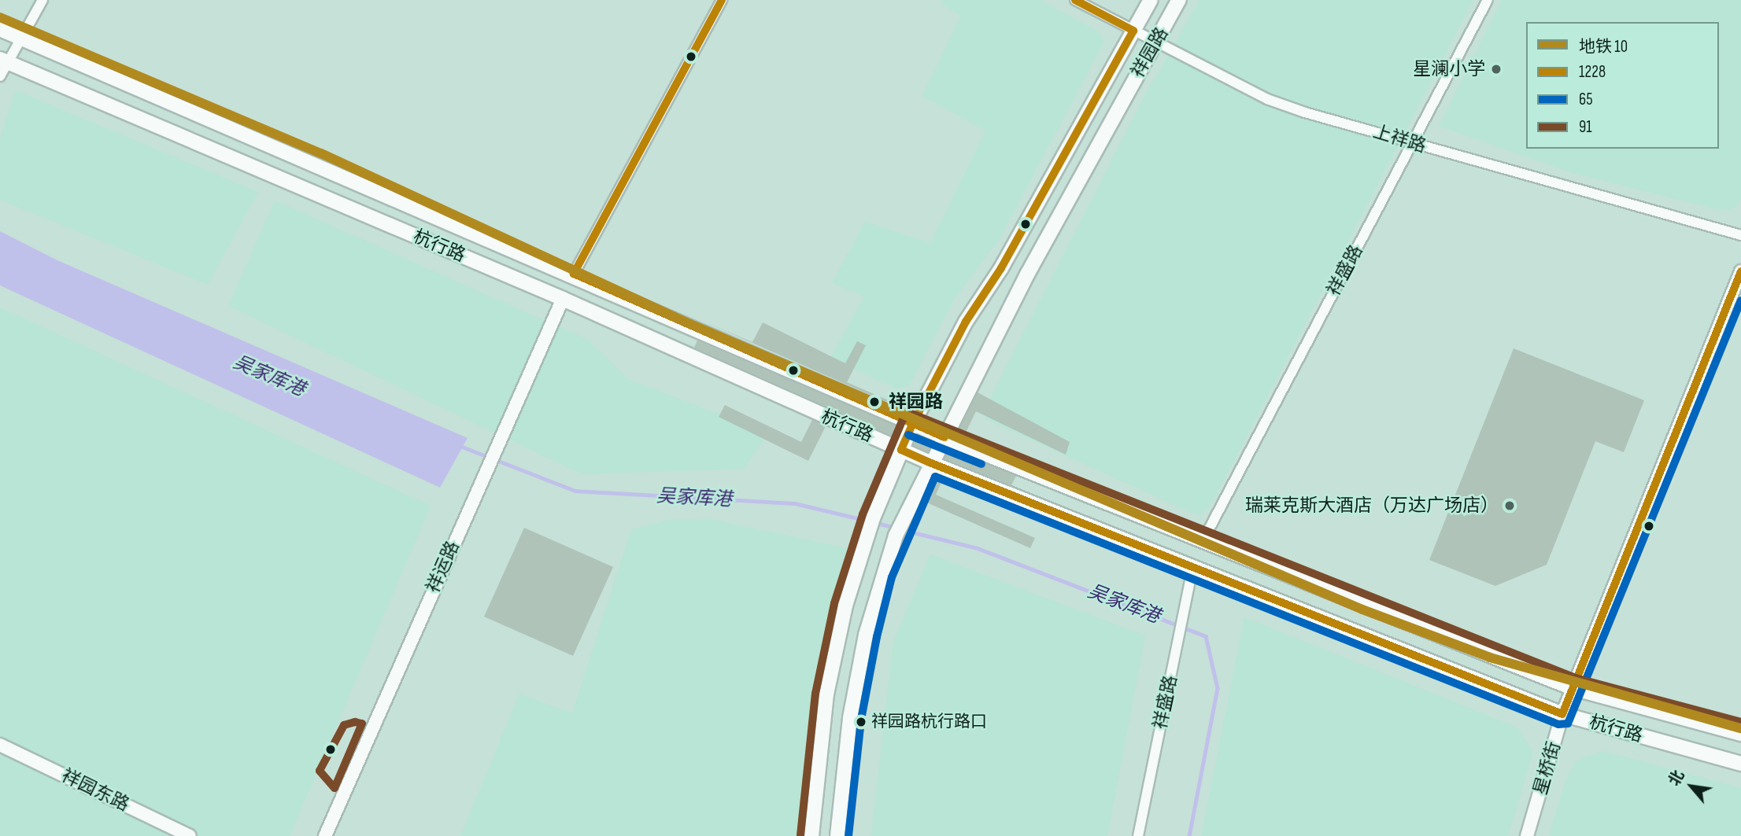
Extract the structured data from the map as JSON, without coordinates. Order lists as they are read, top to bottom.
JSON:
{
  "streets": {
    "main road": ["祥园路", "杭行路"],
    "street": [
      "上祥路",
      "祥盛路",
      "祥运路",
      "星桥街",
      "祥园东路"
    ]
  },
  "crossings": [
    ["祥园路", "上祥路"],
    ["祥园路", "杭行路"],
    ["上祥路", "祥盛路"],
    ["杭行路", "祥盛路"],
    ["杭行路", "祥运路"],
    ["杭行路", "星桥街"]
  ],
  "water": ["吴家库港"],
  "places": [
    "星澜小学",
    "祥园路",
    "瑞莱克斯大酒店（万达广场店）",
    "祥园路杭行路口"
  ],
  "lines": [
    "transit line 1228",
    "metro line 10",
    "transit line 65",
    "transit line 91"
  ],
  "legend": [
    "地铁 10",
    "1228",
    "65",
    "91"
  ],
  "north": "top left"
}
